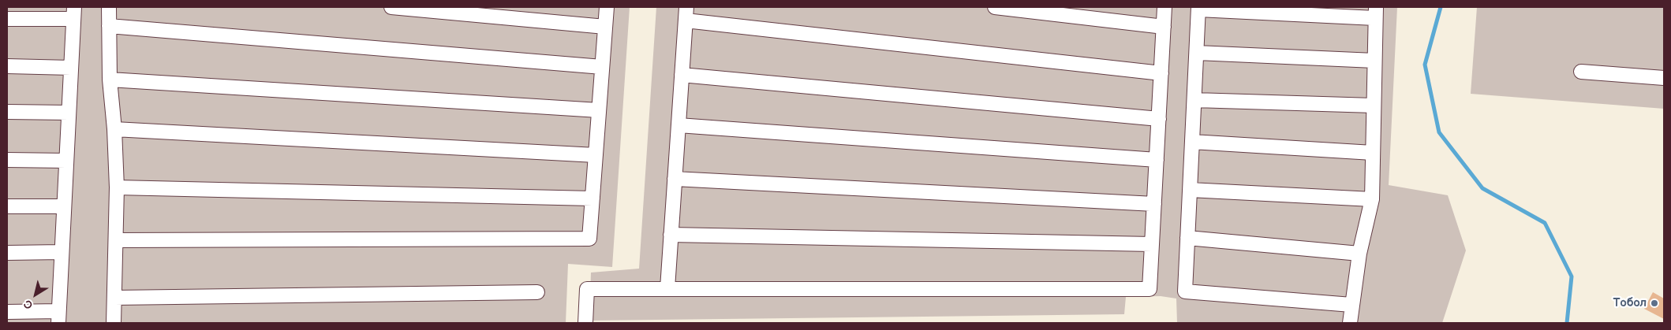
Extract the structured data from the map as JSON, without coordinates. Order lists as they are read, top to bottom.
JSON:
{
  "places": ["Тобол"],
  "north": "bottom left"
}
